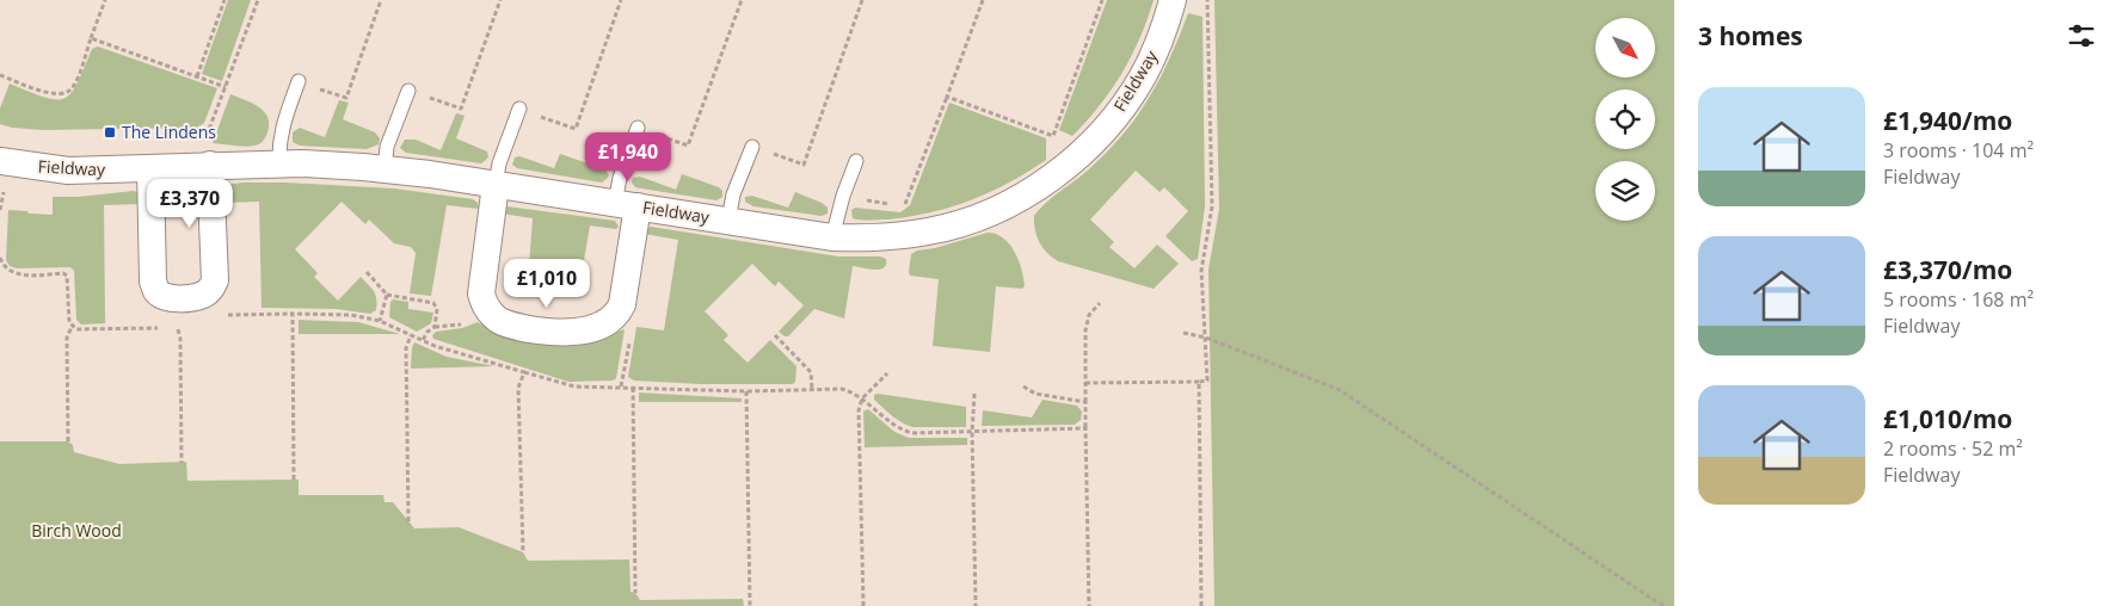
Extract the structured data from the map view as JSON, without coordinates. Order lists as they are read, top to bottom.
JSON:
{
  "streets": {
    "street": ["Fieldway"]
  },
  "parks": ["Birch Wood"],
  "places": {
    "transit": ["The Lindens"]
  },
  "north": "bottom right",
  "page": {
    "heading": "3 homes",
    "list": [
      {
        "name": "£1,940/mo",
        "note": "3 rooms · 104 m² · Fieldway"
      },
      {
        "name": "£3,370/mo",
        "note": "5 rooms · 168 m² · Fieldway"
      },
      {
        "name": "£1,010/mo",
        "note": "2 rooms · 52 m² · Fieldway"
      }
    ],
    "price": ["£1,940", "£3,370", "£1,010"]
  }
}
